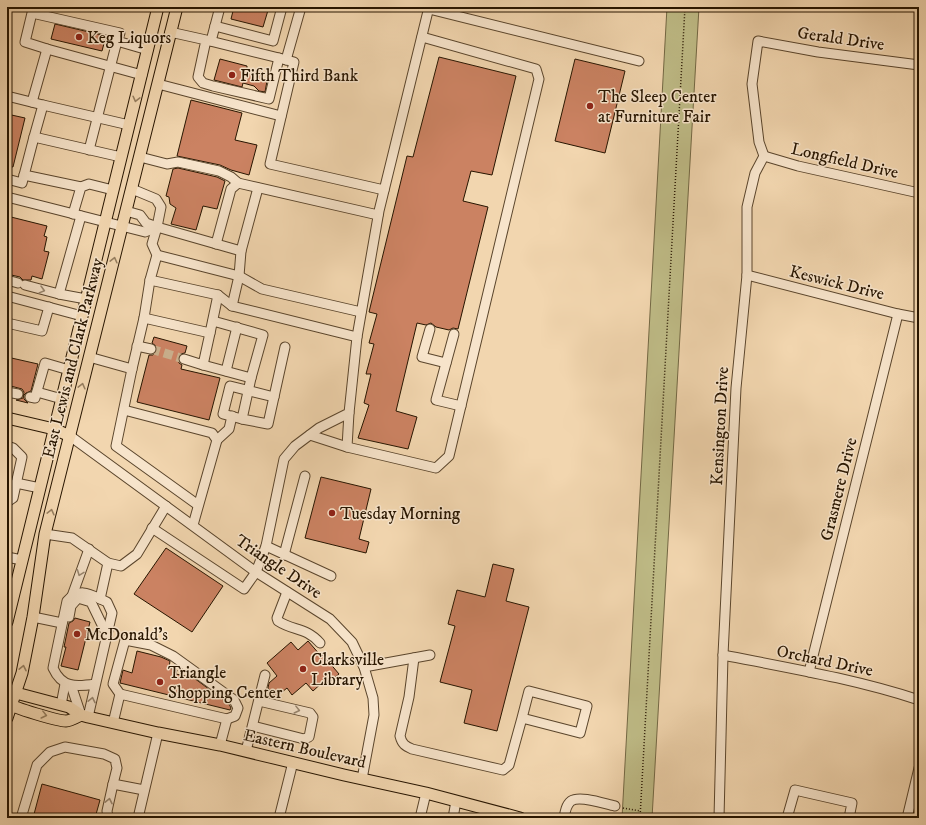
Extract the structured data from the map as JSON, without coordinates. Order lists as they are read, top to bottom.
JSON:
{
  "streets": {
    "main road": ["East Lewis and Clark Parkway", "Eastern Boulevard"],
    "street": [
      "Gerald Drive",
      "Longfield Drive",
      "Keswick Drive",
      "Kensington Drive",
      "Grasmere Drive",
      "Triangle Drive",
      "Orchard Drive"
    ]
  },
  "crossings": [
    ["Gerald Drive", "Longfield Drive"],
    ["Gerald Drive", "Kensington Drive"],
    ["Longfield Drive", "Kensington Drive"],
    ["Keswick Drive", "Kensington Drive"],
    ["Keswick Drive", "Grasmere Drive"],
    ["East Lewis and Clark Parkway", "Triangle Drive"],
    ["East Lewis and Clark Parkway", "Eastern Boulevard"],
    ["Kensington Drive", "Orchard Drive"],
    ["Grasmere Drive", "Orchard Drive"],
    ["Triangle Drive", "Eastern Boulevard"]
  ],
  "places": [
    "Keg Liquors",
    "Fifth Third Bank",
    "The Sleep Center at Furniture Fair",
    "Tuesday Morning",
    "McDonald's",
    "Clarksville Library",
    "Triangle Shopping Center"
  ]
}
